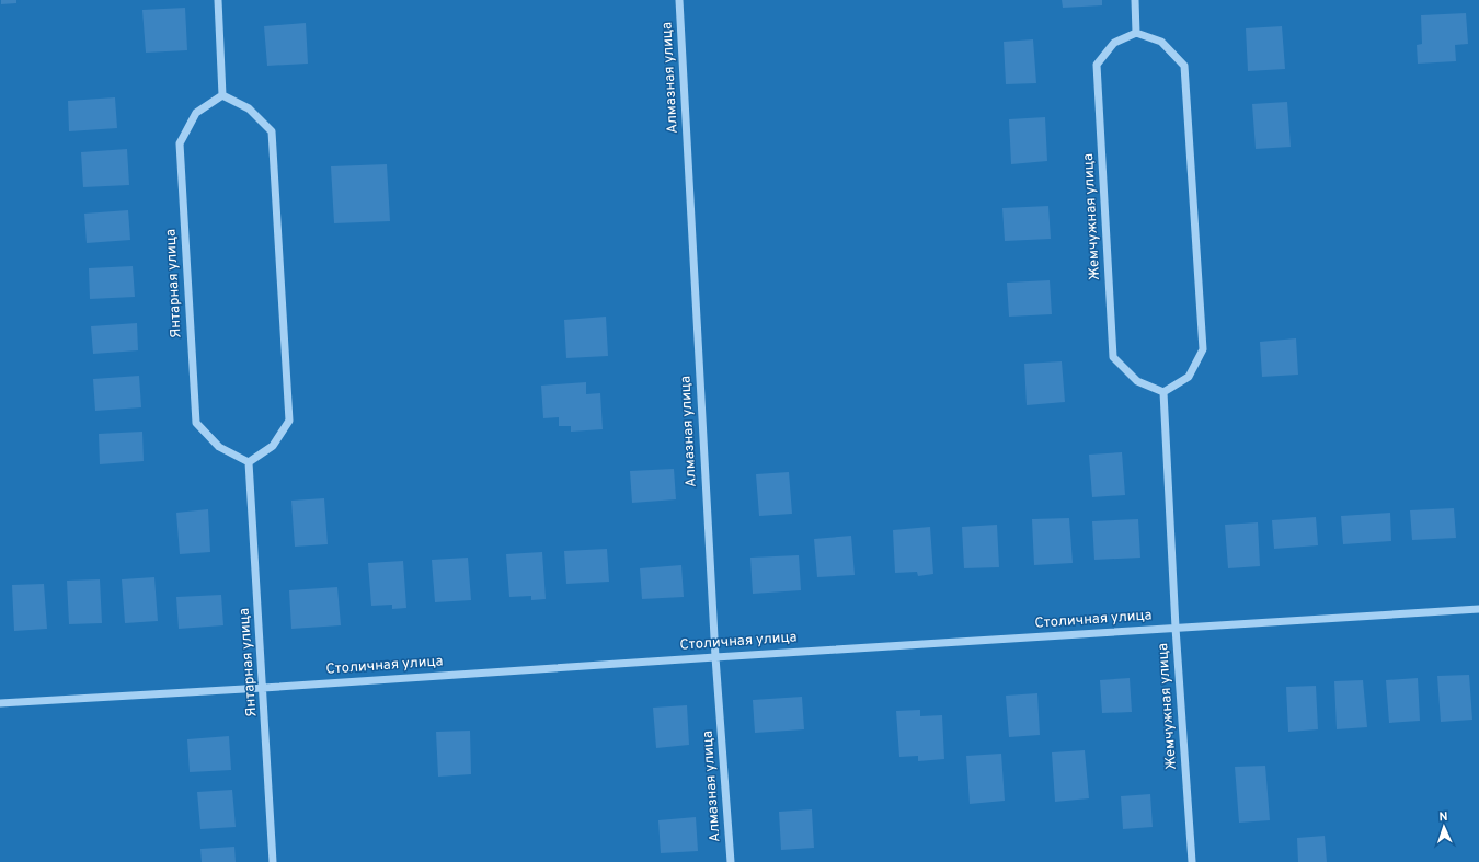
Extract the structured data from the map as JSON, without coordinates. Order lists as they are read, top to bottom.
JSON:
{
  "streets": {
    "street": [
      "Алмазная улица",
      "Жемчужная улица",
      "Янтарная улица",
      "Столичная улица"
    ]
  },
  "crossings": [
    ["Алмазная улица", "Столичная улица"],
    ["Жемчужная улица", "Столичная улица"],
    ["Янтарная улица", "Столичная улица"]
  ],
  "north": "top"
}
